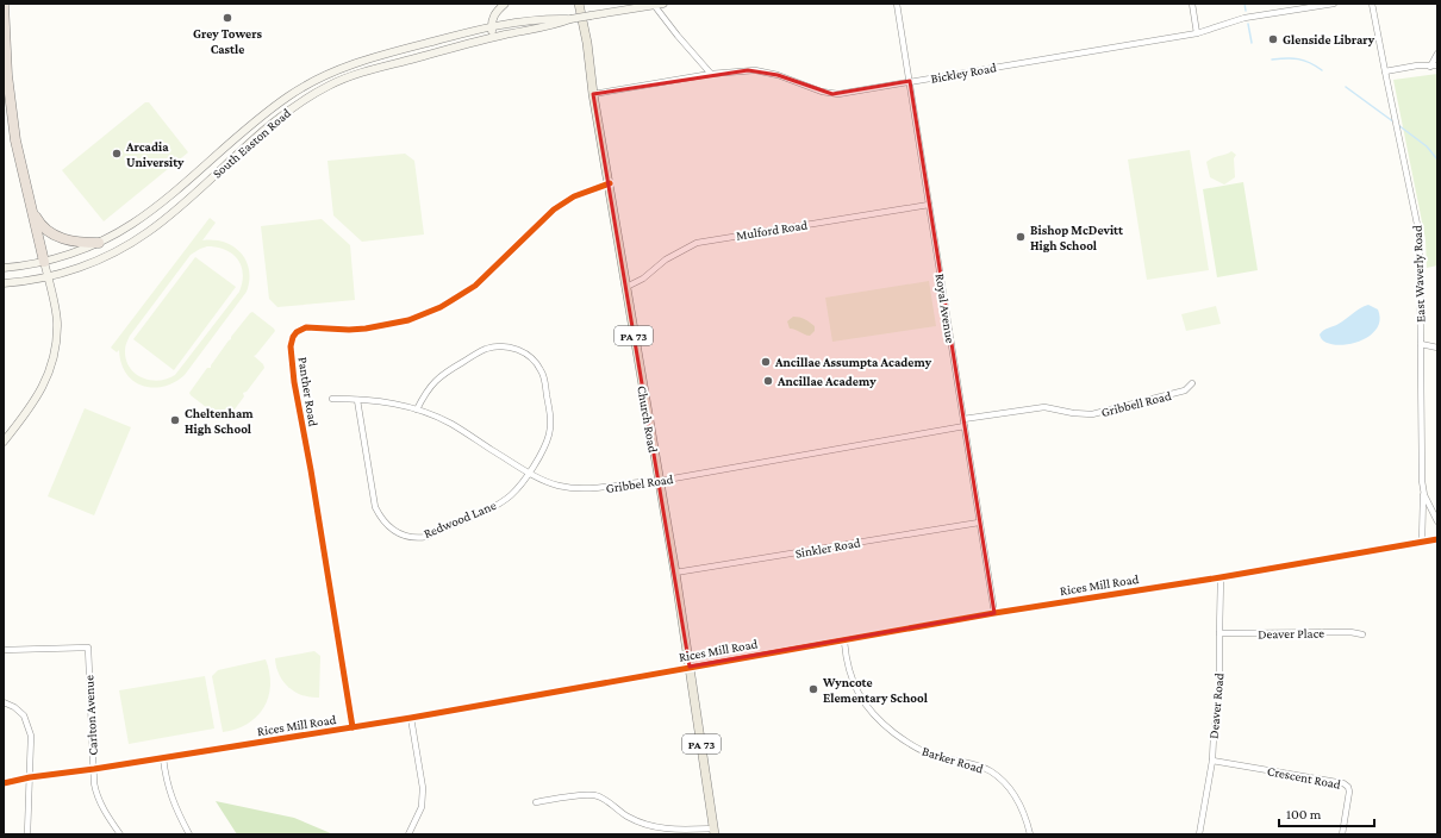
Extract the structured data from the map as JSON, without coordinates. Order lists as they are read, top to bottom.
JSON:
{
  "streets": {
    "main road": ["South Easton Road", "PA 73", "Church Road"],
    "street": [
      "Bickley Road",
      "Mulford Road",
      "East Waverly Road",
      "Royal Avenue",
      "Panther Road",
      "Gribbell Road",
      "Gribbel Road",
      "Redwood Lane",
      "Sinkler Road",
      "Rices Mill Road",
      "Deaver Place",
      "Deaver Road",
      "Carlton Avenue",
      "Barker Road",
      "Crescent Road"
    ]
  },
  "crossings": [
    ["Bickley Road", "Royal Avenue"],
    ["Bickley Road", "Church Road"],
    ["Mulford Road", "Royal Avenue"],
    ["Mulford Road", "Church Road"],
    ["East Waverly Road", "Rices Mill Road"],
    ["Royal Avenue", "Gribbell Road"],
    ["Royal Avenue", "Gribbel Road"],
    ["Royal Avenue", "Sinkler Road"],
    ["Royal Avenue", "Rices Mill Road"],
    ["Panther Road", "Church Road"],
    ["Panther Road", "Rices Mill Road"],
    ["Church Road", "Gribbel Road"],
    ["Church Road", "Sinkler Road"],
    ["Church Road", "Rices Mill Road"],
    ["Gribbel Road", "Redwood Lane"],
    ["Rices Mill Road", "Deaver Road"],
    ["Rices Mill Road", "Carlton Avenue"],
    ["Rices Mill Road", "Barker Road"],
    ["Deaver Place", "Deaver Road"],
    ["Deaver Road", "Crescent Road"]
  ],
  "places": [
    "Grey Towers Castle",
    "Glenside Library",
    "Arcadia University",
    "Bishop McDevitt High School",
    "Ancillae Assumpta Academy",
    "Ancillae Academy",
    "Cheltenham High School",
    "Wyncote Elementary School"
  ],
  "scale_bar": "100 m"
}
